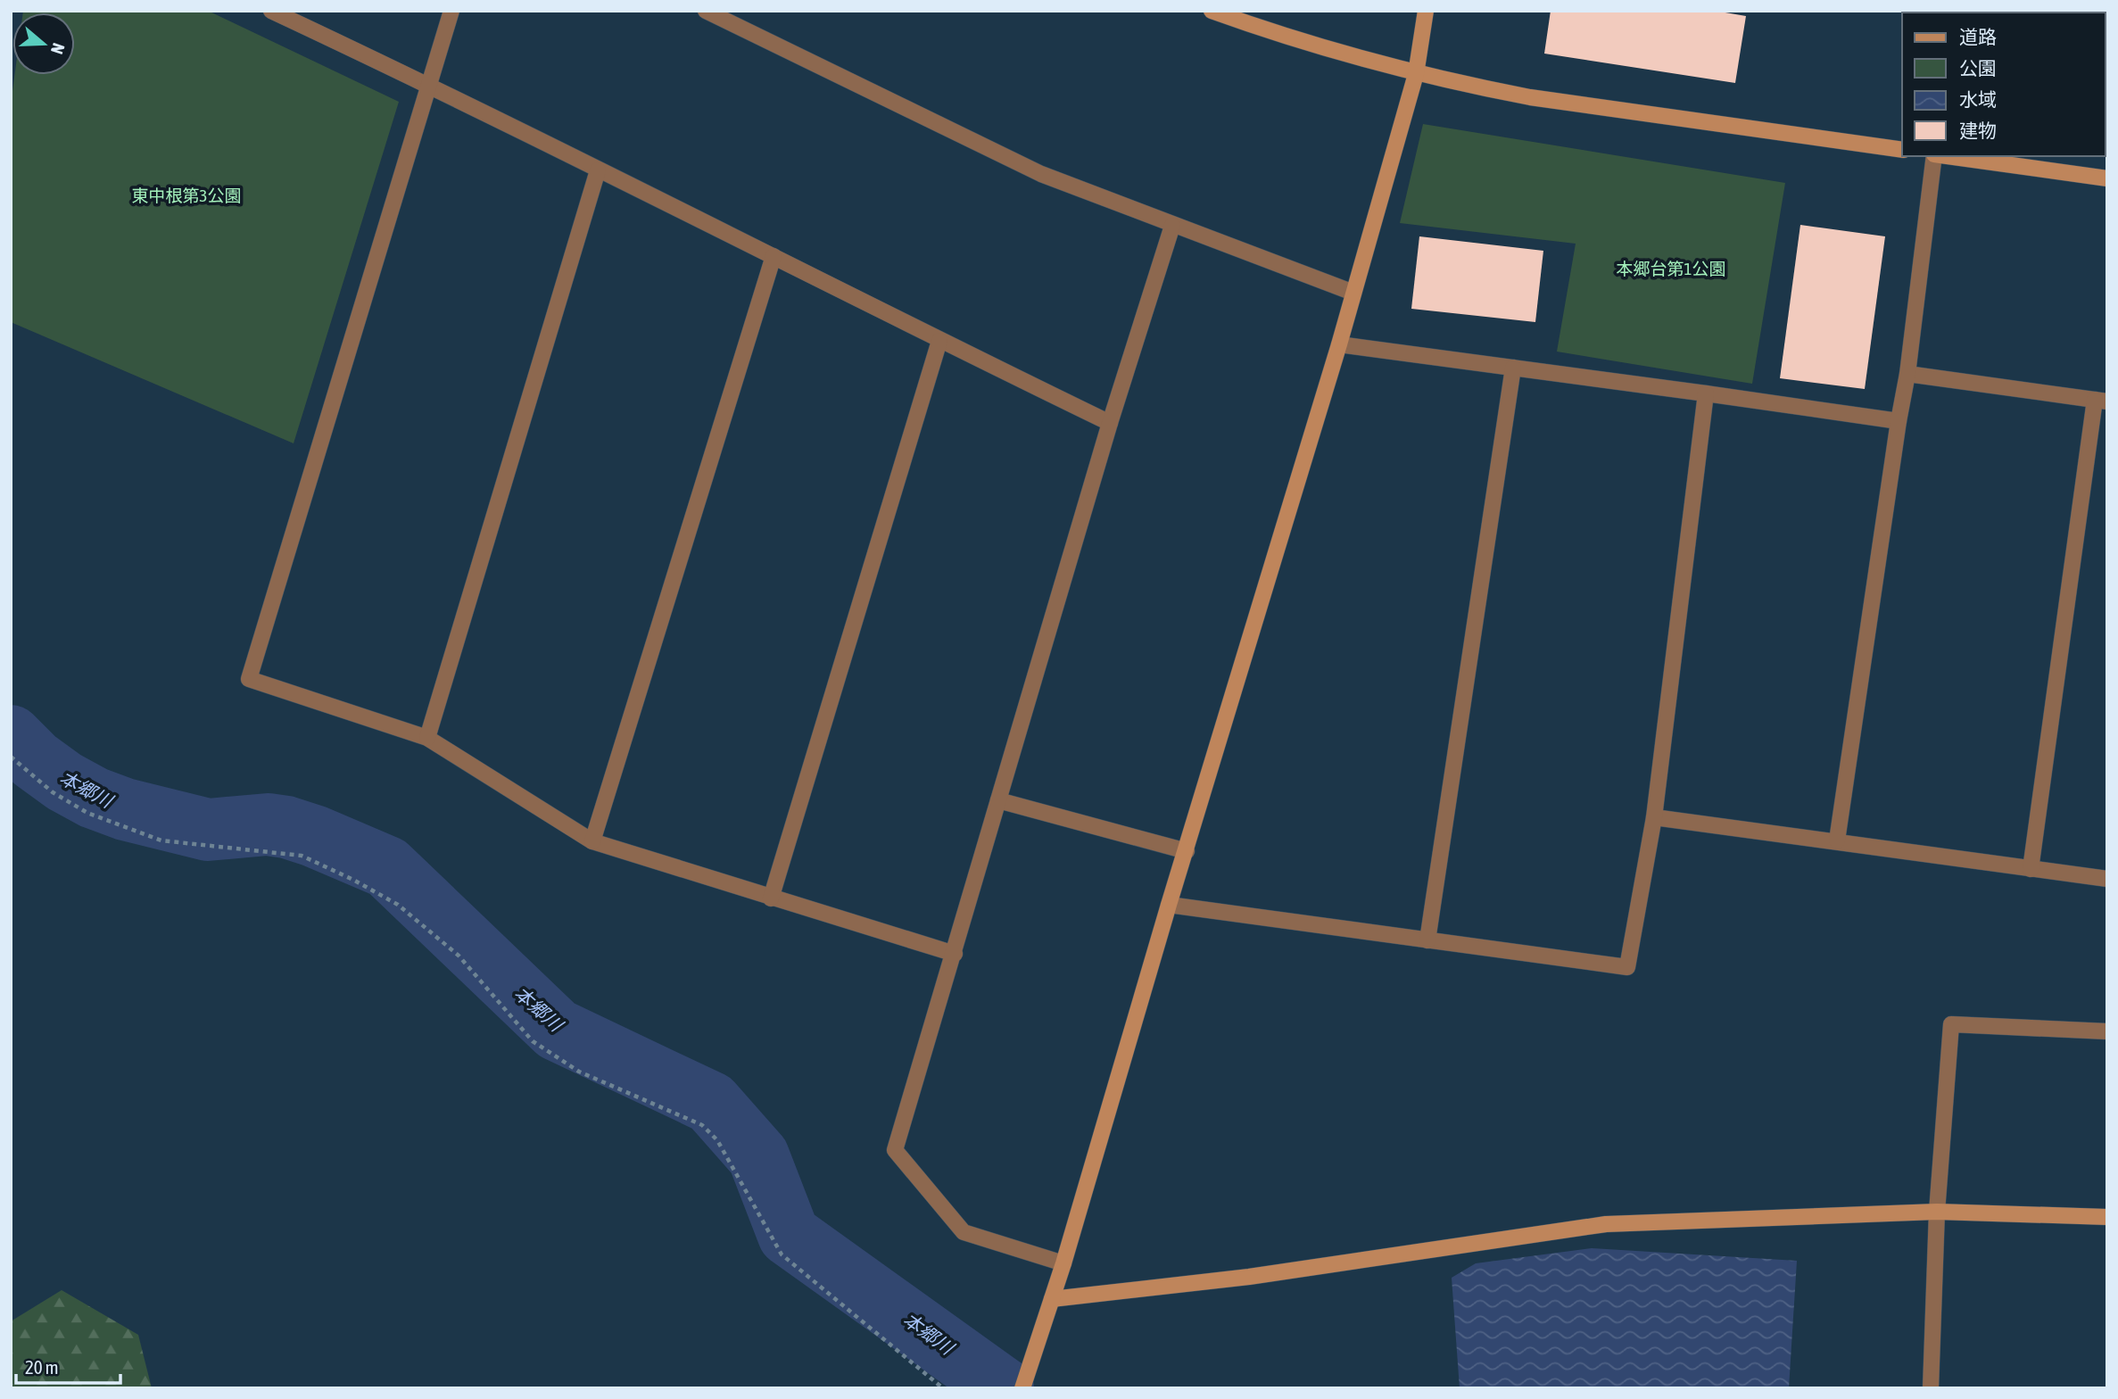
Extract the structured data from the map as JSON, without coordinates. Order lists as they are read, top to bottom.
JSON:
{
  "water": ["本郷川"],
  "parks": ["東中根第3公園", "本郷台第1公園"],
  "legend": [
    "道路",
    "公園",
    "水域",
    "建物"
  ],
  "scale_bar": "20 m",
  "north": "right"
}
